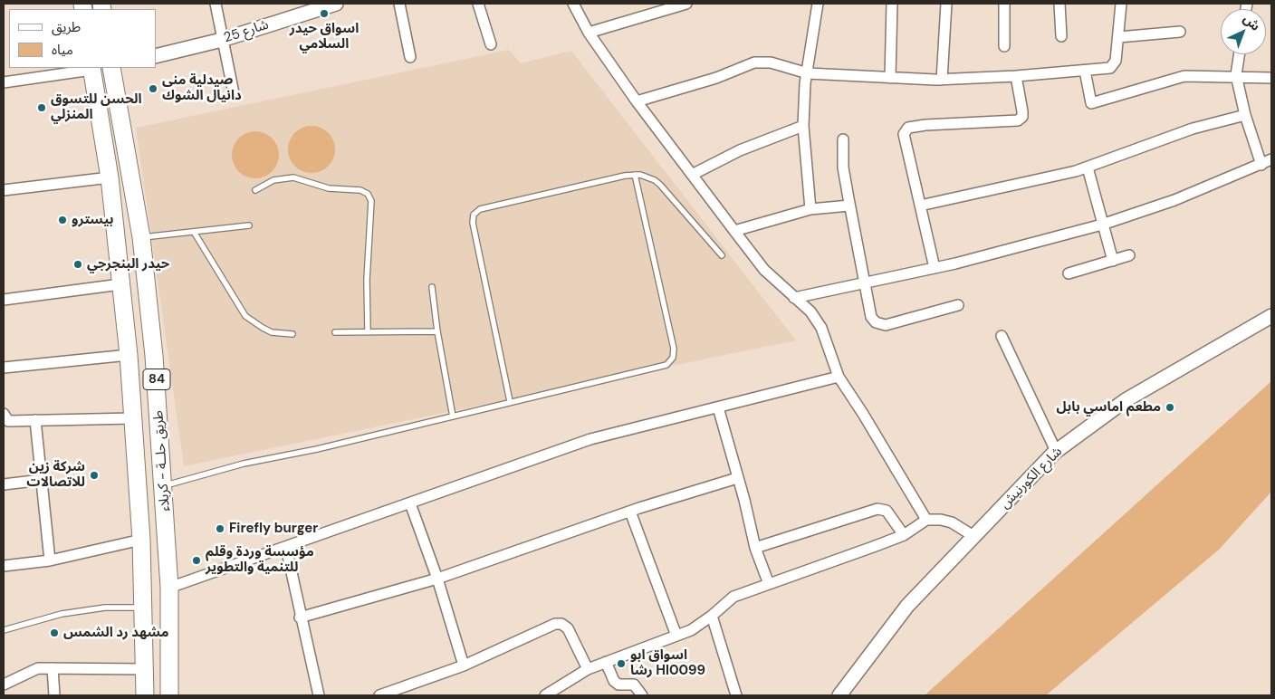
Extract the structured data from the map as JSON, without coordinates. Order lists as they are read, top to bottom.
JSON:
{
  "streets": {
    "main road": ["84", "طريق حلــة - كربلاء"],
    "street": ["شارع 25", "شارع الكورنيش"]
  },
  "places": [
    "اسواق حيدر السلامي",
    "صيدلية منى دانيال الشوك",
    "الحسن للتسوق المنزلي",
    "بيسترو",
    "حيدر البنجرجي",
    "مطعم اماسي بابل",
    "شركة زين للاتصالات",
    "Firefly burger",
    "مؤسسة وردة وقلم للتنمية والتطوير",
    "مشهد رد الشمس",
    "اسواق ابو رشا Hl0099"
  ],
  "legend": ["طريق", "مياه"],
  "north": "top right"
}
